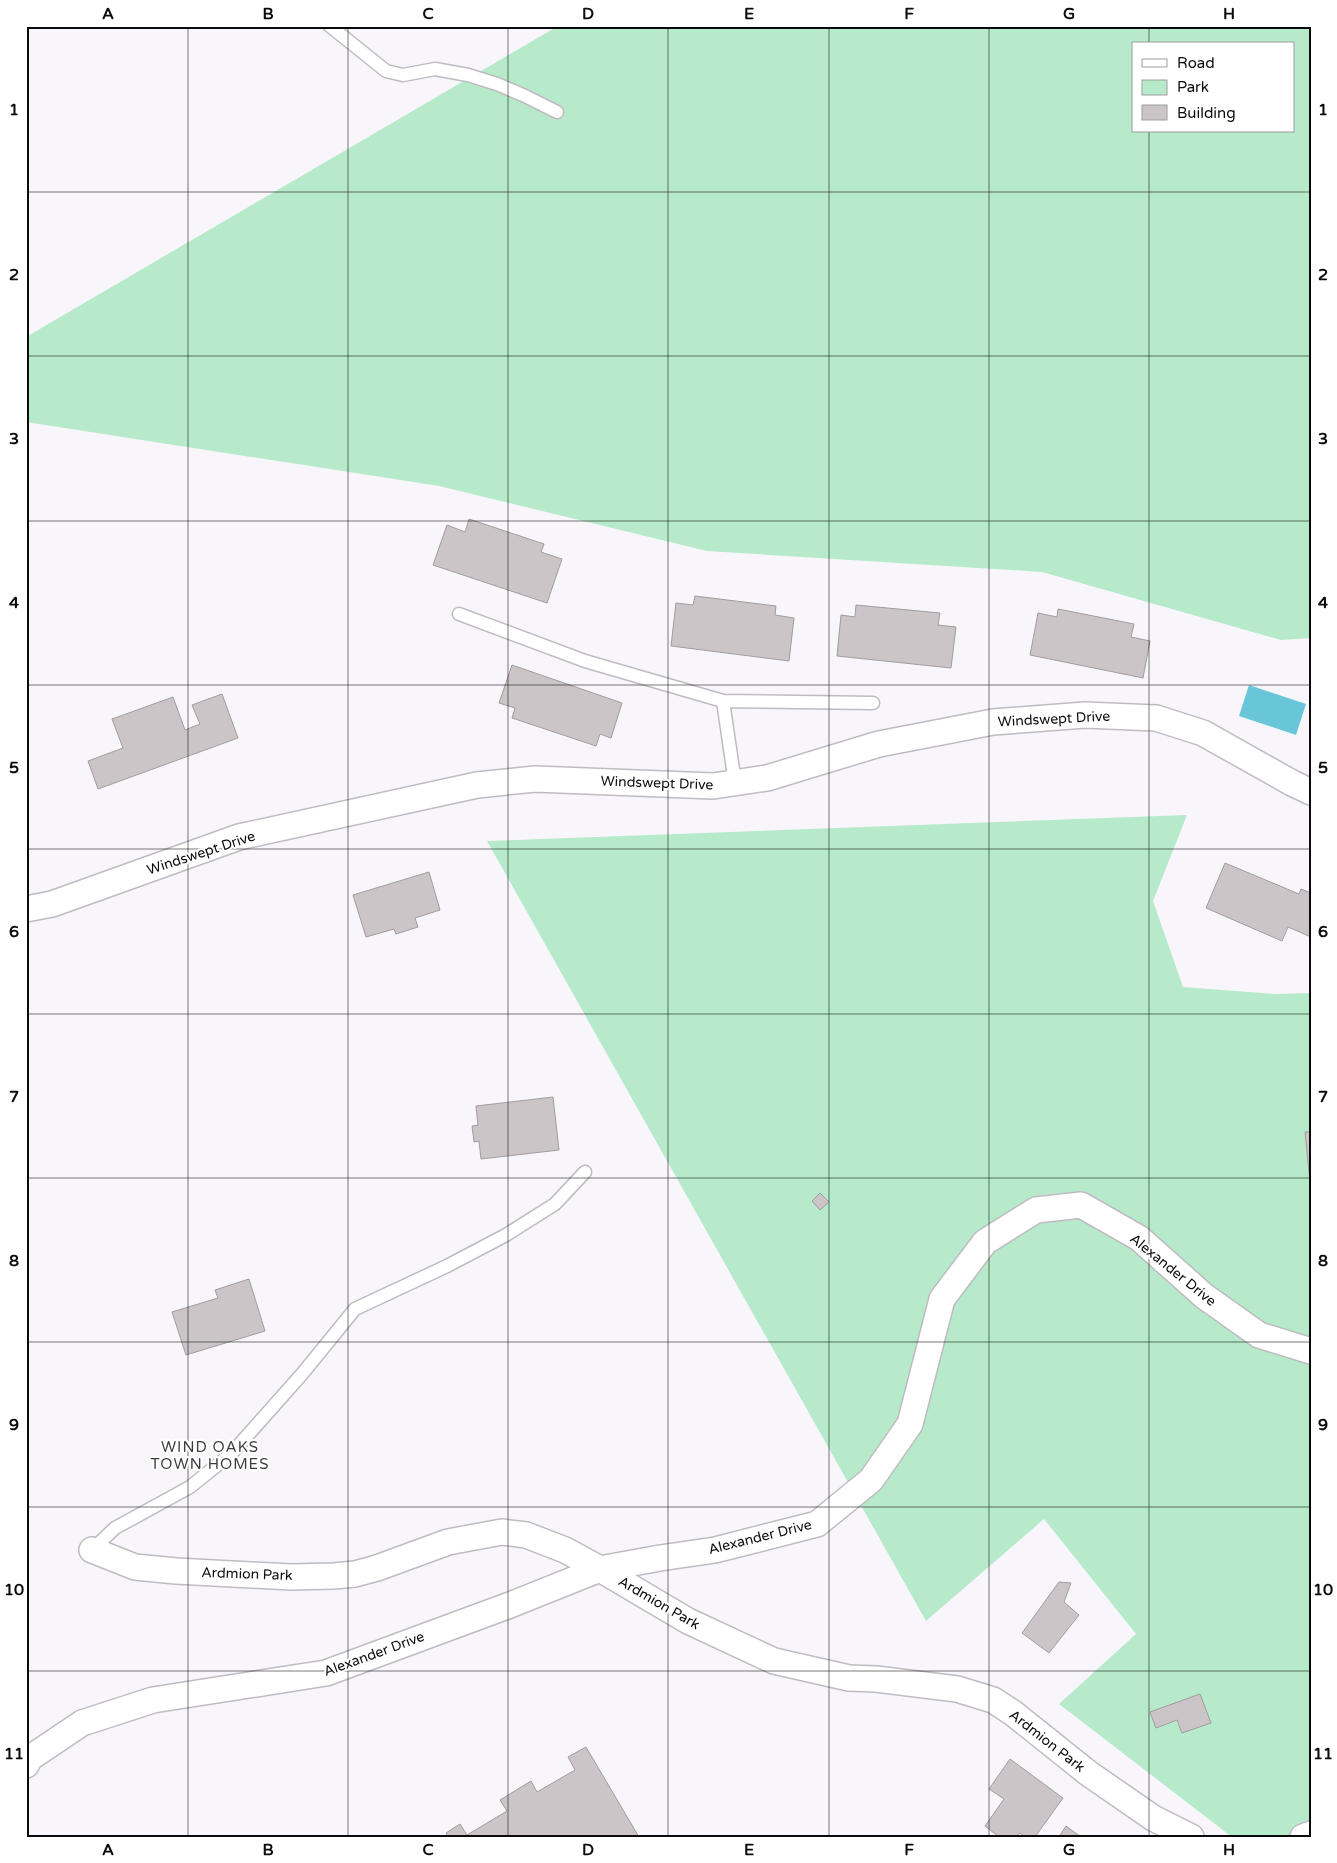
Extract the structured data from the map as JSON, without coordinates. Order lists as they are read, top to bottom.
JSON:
{
  "streets": {
    "street": ["Windswept Drive", "Alexander Drive", "Ardmion Park"]
  },
  "crossings": [
    ["Alexander Drive", "Ardmion Park"]
  ],
  "districts": ["WIND OAKS TOWN HOMES"],
  "legend": ["Road", "Park", "Building"],
  "grid": {
    "columns": [
      "A",
      "B",
      "C",
      "D",
      "E",
      "F",
      "G",
      "H"
    ],
    "rows": [
      "1",
      "2",
      "3",
      "4",
      "5",
      "6",
      "7",
      "8",
      "9",
      "10",
      "11"
    ]
  }
}
